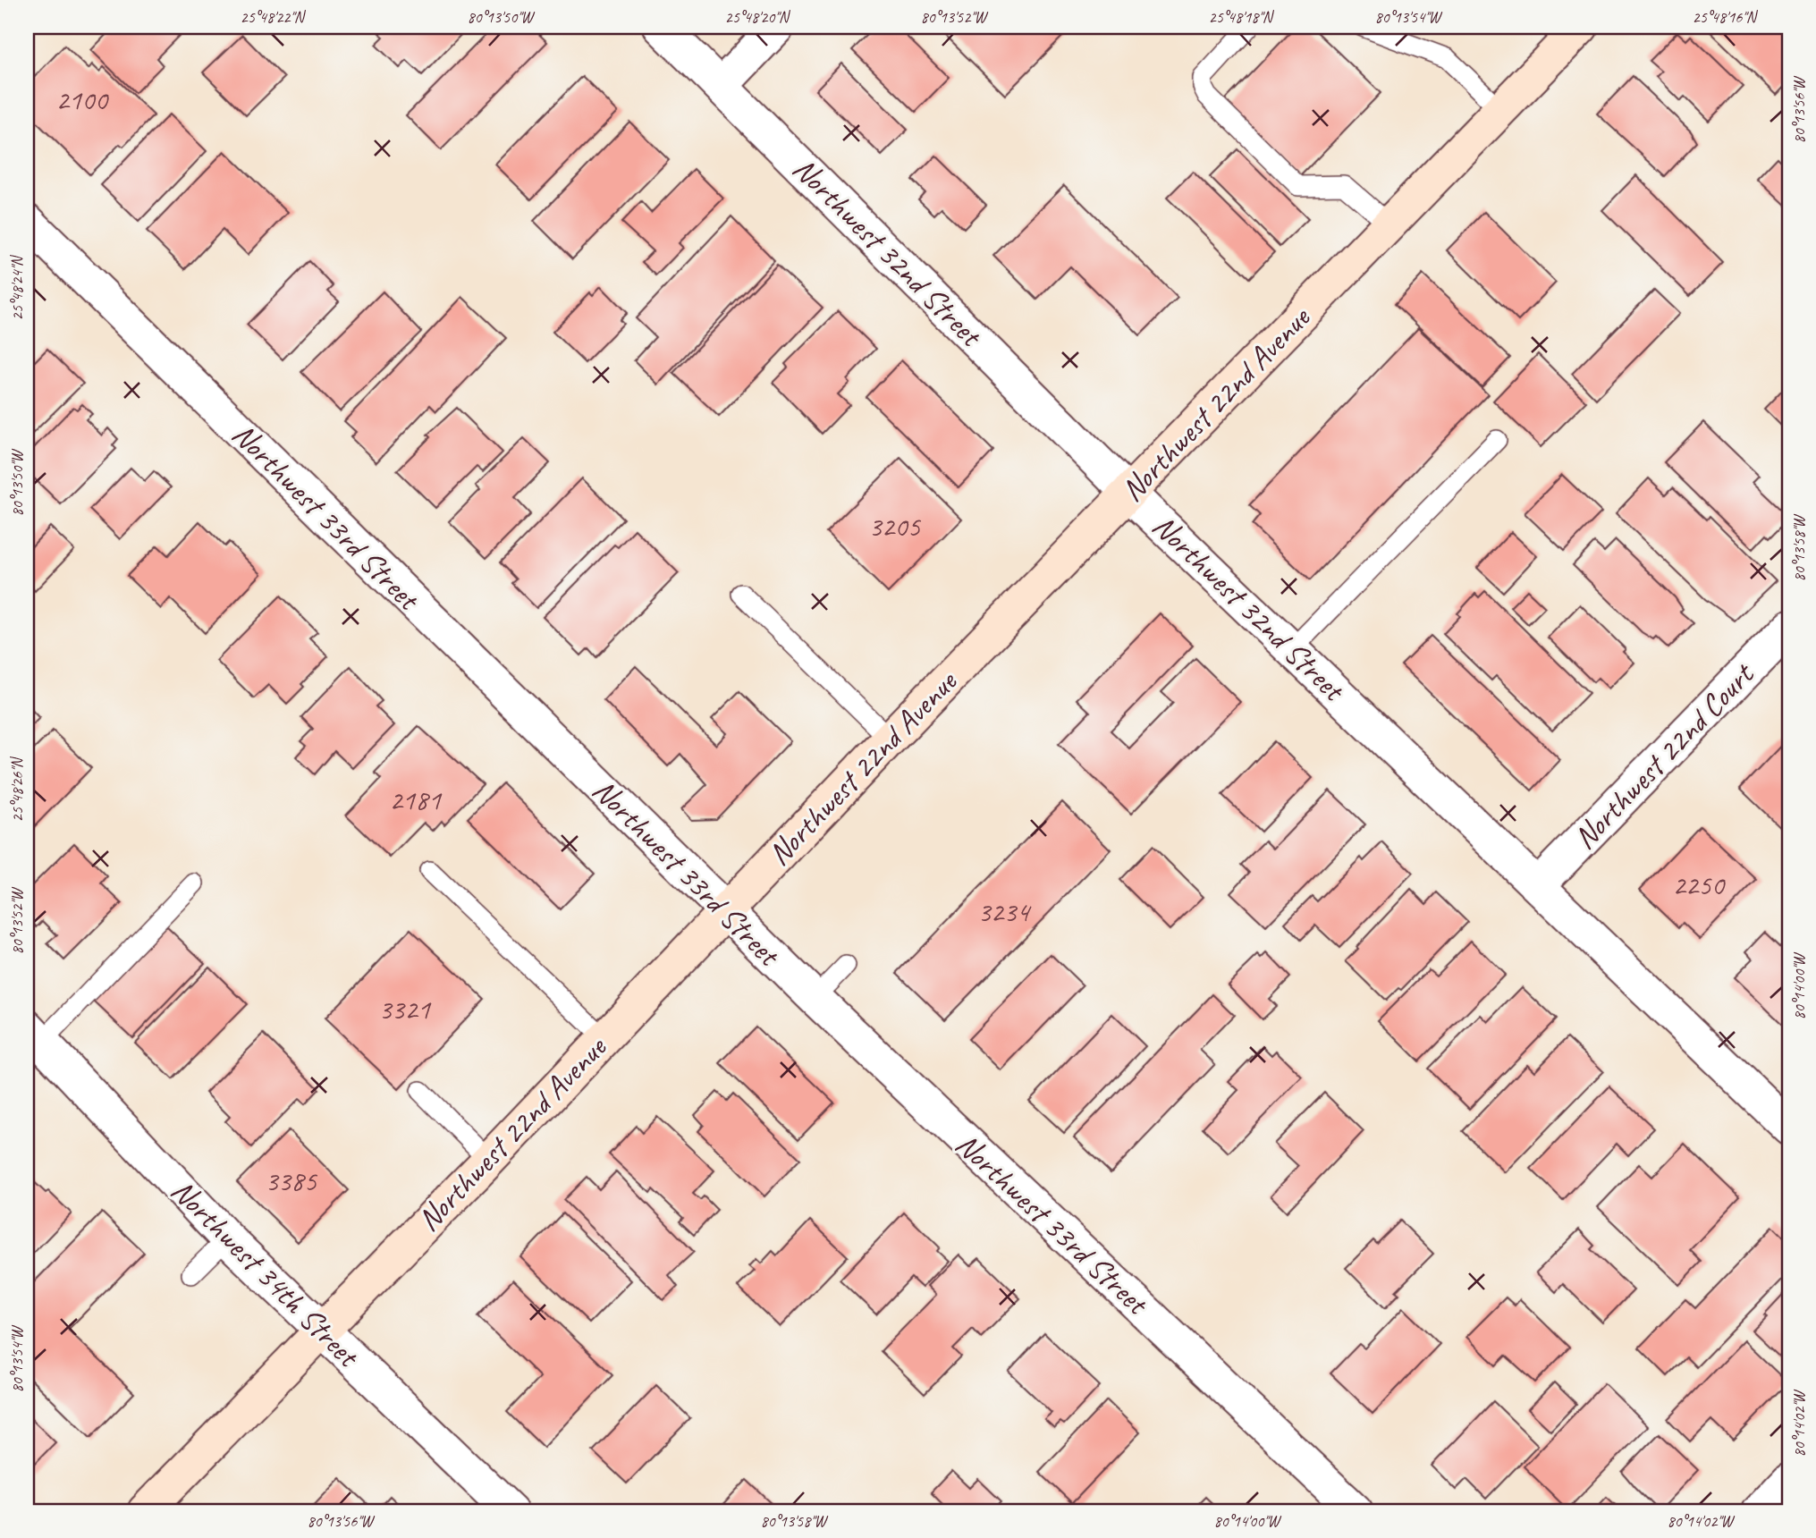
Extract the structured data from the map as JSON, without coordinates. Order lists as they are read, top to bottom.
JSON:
{
  "streets": {
    "main road": ["Northwest 22nd Avenue"],
    "street": [
      "Northwest 32nd Street",
      "Northwest 33rd Street",
      "Northwest 22nd Court",
      "Northwest 34th Street"
    ]
  },
  "crossings": [
    ["Northwest 32nd Street", "Northwest 22nd Avenue"],
    ["Northwest 32nd Street", "Northwest 22nd Court"],
    ["Northwest 22nd Avenue", "Northwest 33rd Street"],
    ["Northwest 22nd Avenue", "Northwest 34th Street"]
  ],
  "house_numbers": [
    "2100",
    "3205",
    "2181",
    "2250",
    "3234",
    "3321",
    "3385"
  ],
  "coordinates": [
    "25°48'22\"N",
    "80°13'50\"W",
    "25°48'20\"N",
    "80°13'52\"W",
    "25°48'18\"N",
    "80°13'54\"W",
    "25°48'16\"N",
    "80°13'56\"W",
    "25°48'24\"N",
    "80°13'58\"W",
    "25°48'26\"N",
    "80°14'00\"W",
    "80°14'02\"W"
  ]
}
